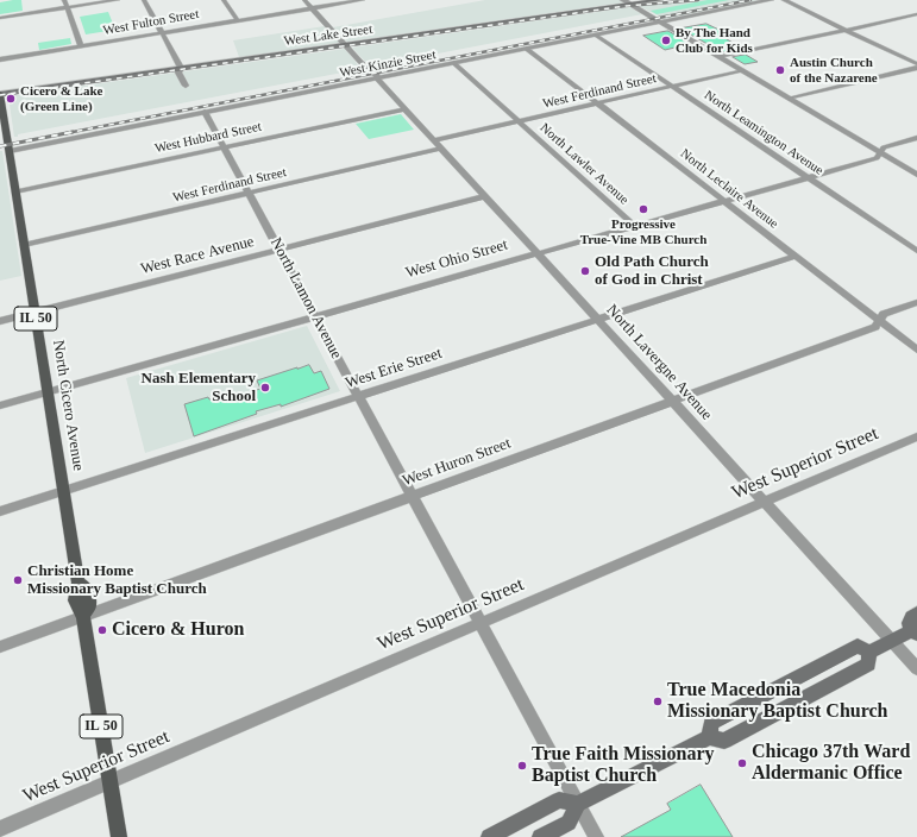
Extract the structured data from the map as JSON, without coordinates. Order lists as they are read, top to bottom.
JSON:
{
  "streets": {
    "main road": ["West Lake Street", "IL 50", "North Cicero Avenue"],
    "street": [
      "West Fulton Street",
      "West Kinzie Street",
      "West Ferdinand Street",
      "North Leamington Avenue",
      "West Hubbard Street",
      "North Lawler Avenue",
      "North Leclaire Avenue",
      "West Race Avenue",
      "West Ohio Street",
      "North Lamon Avenue",
      "North Lavergne Avenue",
      "West Erie Street",
      "West Huron Street",
      "West Superior Street"
    ]
  },
  "crossings": [
    ["West Fulton Street", "North Lavergne Avenue"],
    ["West Lake Street", "North Lavergne Avenue"],
    ["West Lake Street", "North Cicero Avenue"],
    ["West Kinzie Street", "North Leamington Avenue"],
    ["West Kinzie Street", "North Lawler Avenue"],
    ["West Kinzie Street", "North Leclaire Avenue"],
    ["West Kinzie Street", "North Lamon Avenue"],
    ["West Kinzie Street", "North Lavergne Avenue"],
    ["West Kinzie Street", "North Cicero Avenue"],
    ["West Ferdinand Street", "North Leamington Avenue"],
    ["West Ferdinand Street", "North Lawler Avenue"],
    ["West Ferdinand Street", "North Leclaire Avenue"],
    ["West Ferdinand Street", "North Lamon Avenue"],
    ["West Ferdinand Street", "North Lavergne Avenue"],
    ["West Ferdinand Street", "North Cicero Avenue"],
    ["North Leamington Avenue", "West Ohio Street"],
    ["West Hubbard Street", "North Lamon Avenue"],
    ["West Hubbard Street", "North Lavergne Avenue"],
    ["West Hubbard Street", "North Cicero Avenue"],
    ["North Lawler Avenue", "West Ohio Street"],
    ["North Leclaire Avenue", "West Ohio Street"],
    ["North Leclaire Avenue", "West Erie Street"],
    ["North Leclaire Avenue", "West Huron Street"],
    ["West Race Avenue", "North Lamon Avenue"],
    ["West Race Avenue", "North Lavergne Avenue"],
    ["West Race Avenue", "North Cicero Avenue"],
    ["West Ohio Street", "North Lamon Avenue"],
    ["West Ohio Street", "North Lavergne Avenue"],
    ["West Ohio Street", "North Cicero Avenue"],
    ["North Lamon Avenue", "West Erie Street"],
    ["North Lamon Avenue", "West Huron Street"],
    ["North Lamon Avenue", "West Superior Street"],
    ["North Lavergne Avenue", "West Erie Street"],
    ["North Lavergne Avenue", "West Huron Street"],
    ["North Lavergne Avenue", "West Superior Street"],
    ["West Erie Street", "North Cicero Avenue"],
    ["North Cicero Avenue", "West Huron Street"],
    ["North Cicero Avenue", "West Superior Street"]
  ],
  "places": [
    "By The Hand Club for Kids",
    "Austin Church of the Nazarene",
    "Cicero & Lake (Green Line)",
    "Progressive True-Vine MB Church",
    "Old Path Church of God in Christ",
    "Nash Elementary School",
    "Christian Home Missionary Baptist Church",
    "Cicero & Huron",
    "True Macedonia Missionary Baptist Church",
    "Chicago 37th Ward Aldermanic Office",
    "True Faith Missionary Baptist Church"
  ]
}
